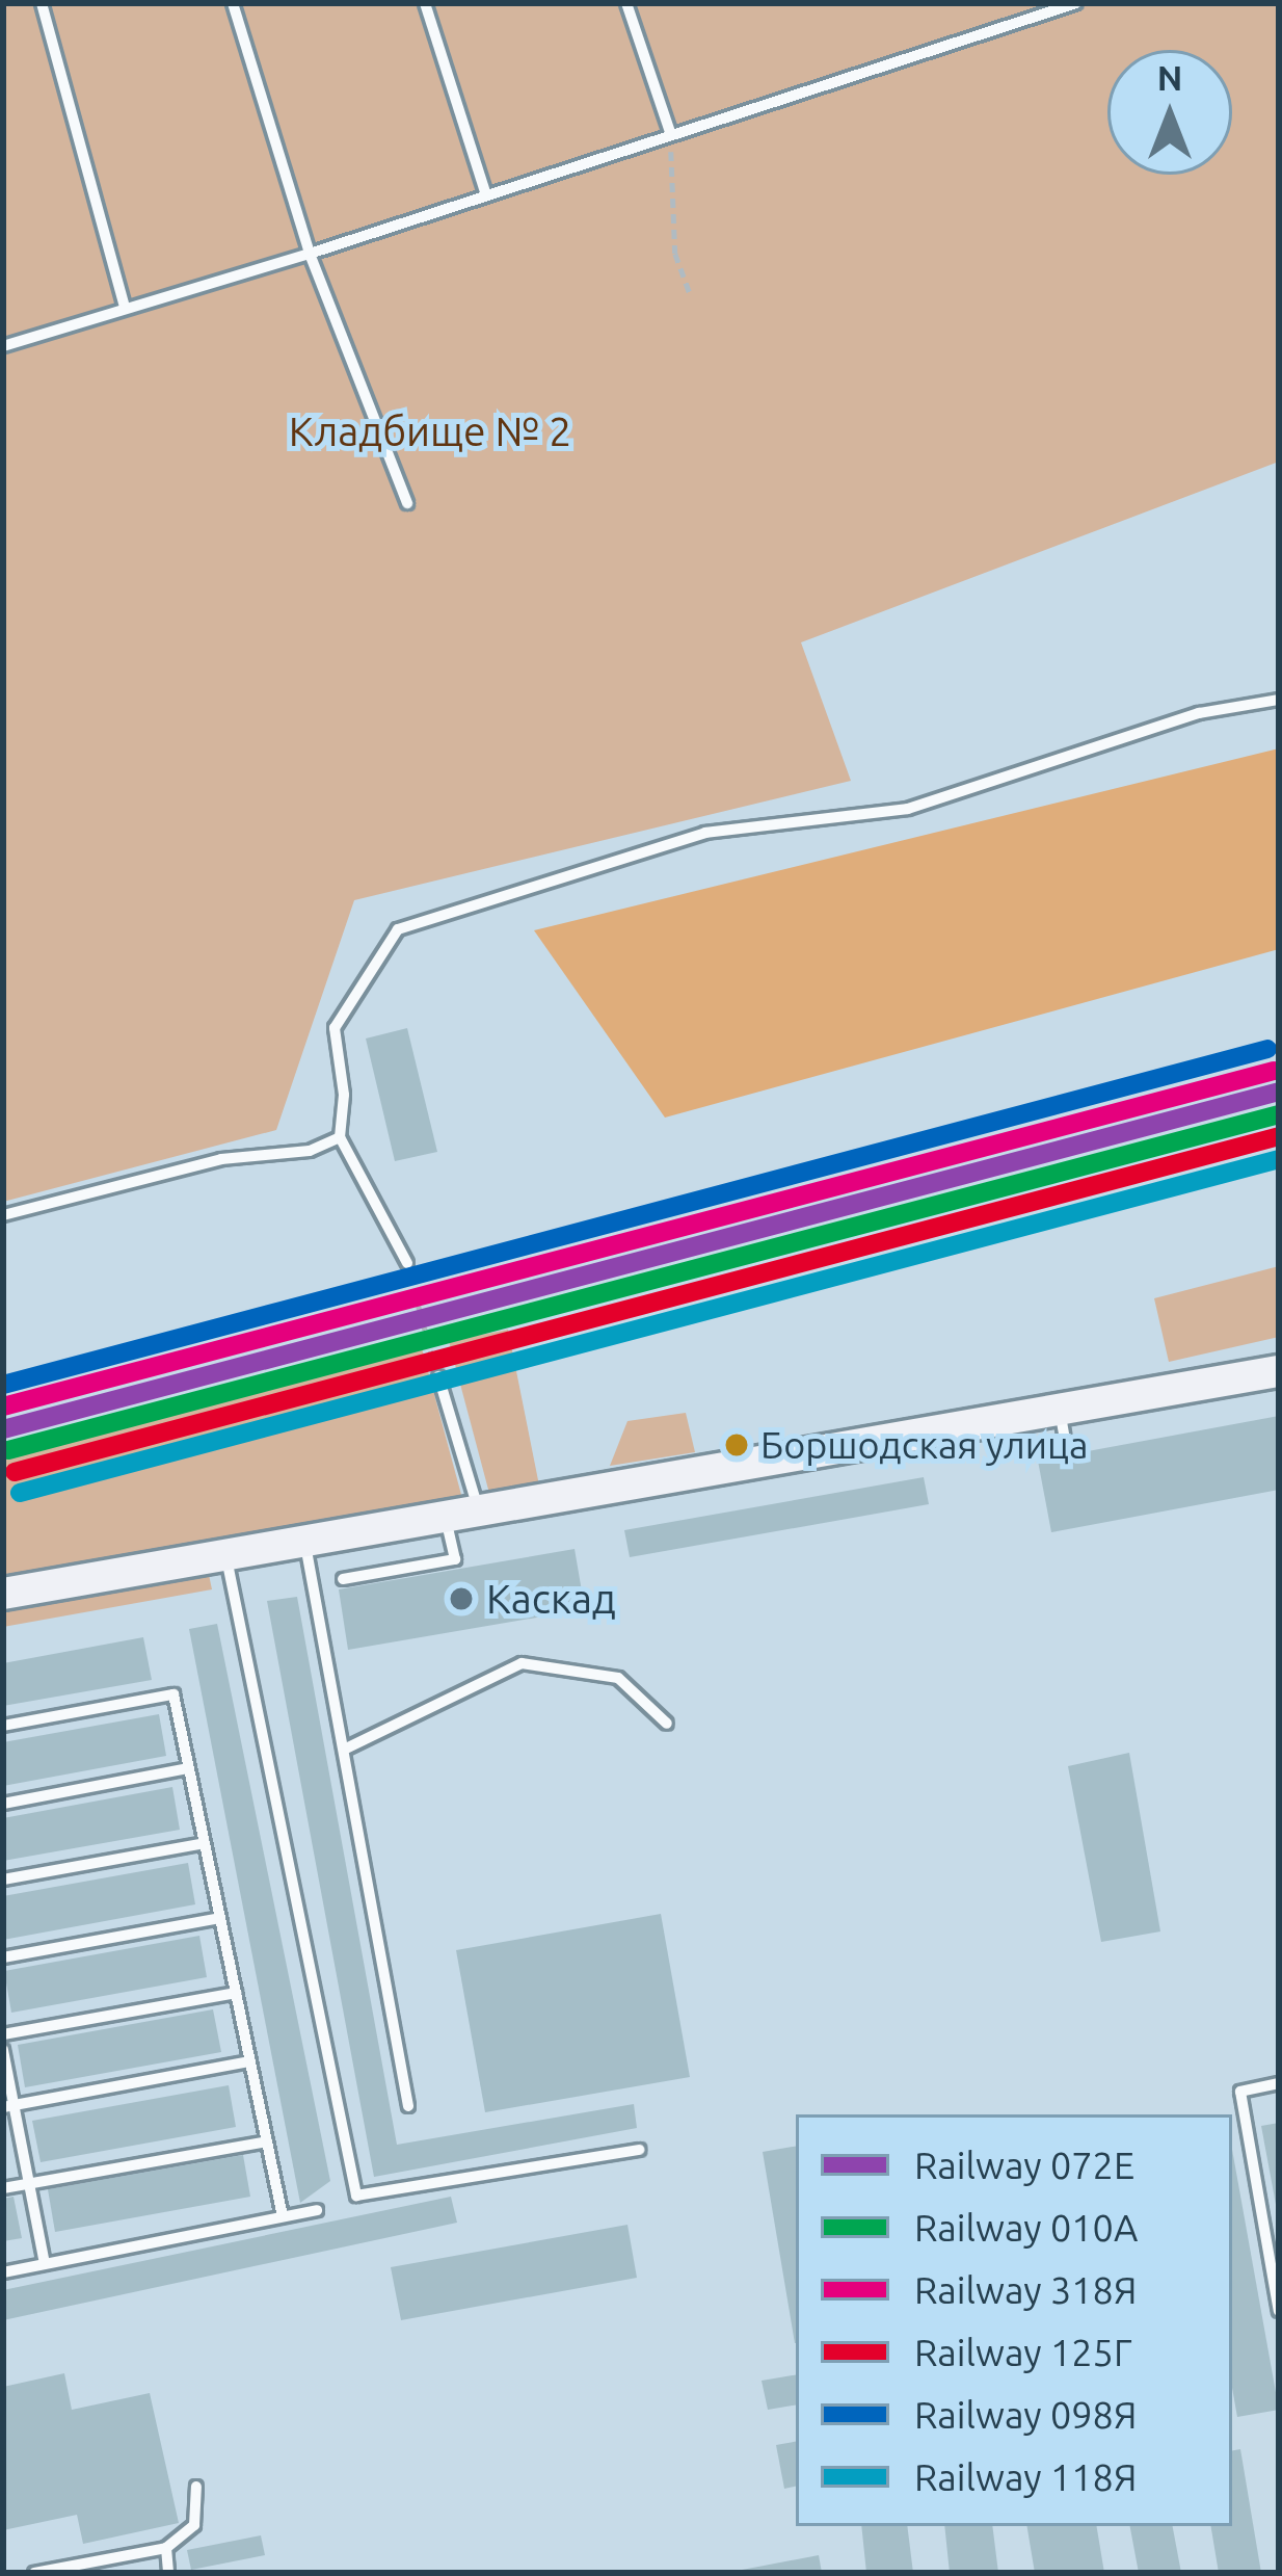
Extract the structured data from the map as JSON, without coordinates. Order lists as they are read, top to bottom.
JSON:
{
  "parks": ["Кладбище № 2"],
  "places": ["Боршодская улица", "Каскад"],
  "lines": [
    "rail line 098Я",
    "rail line 318Я",
    "rail line 072Е",
    "rail line 010А",
    "rail line 125Г",
    "rail line 118Я"
  ],
  "legend": [
    "Railway 072Е",
    "Railway 010А",
    "Railway 318Я",
    "Railway 125Г",
    "Railway 098Я",
    "Railway 118Я"
  ],
  "north": "top"
}
